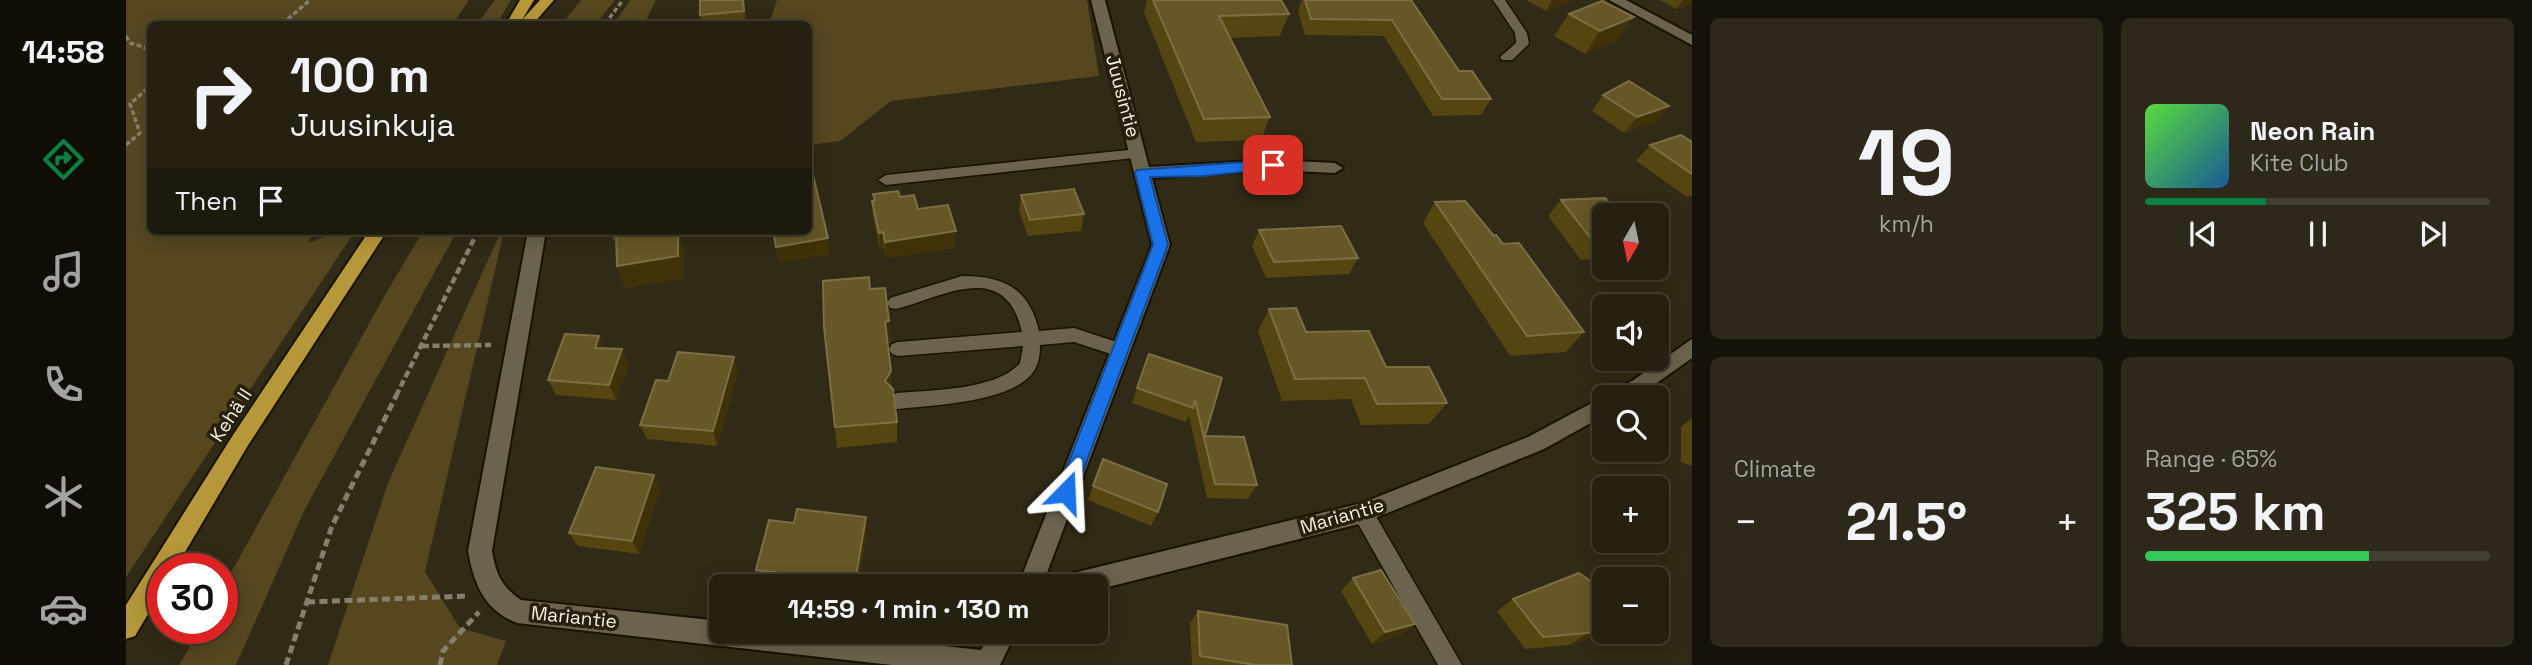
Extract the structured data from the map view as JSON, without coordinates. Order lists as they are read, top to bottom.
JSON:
{
  "streets": {
    "highway": ["Kehä II"],
    "street": ["Juusintie", "Mariantie"]
  },
  "north": "bottom",
  "page": {
    "tabs": "14:58",
    "tile": [
      ["19", "km/h"],
      "Climate",
      ["Range · 65%", "325 km"]
    ],
    "turn": ["100 m", "Juusinkuja"],
    "song": ["Neon Rain", "Kite Club"],
    "then": "Then",
    "map_buttons": ["+", "−"],
    "heat": ["−", "21.5°", "+"],
    "limit": "30",
    "trip": "14:59 · 1 min · 130 m"
  }
}
